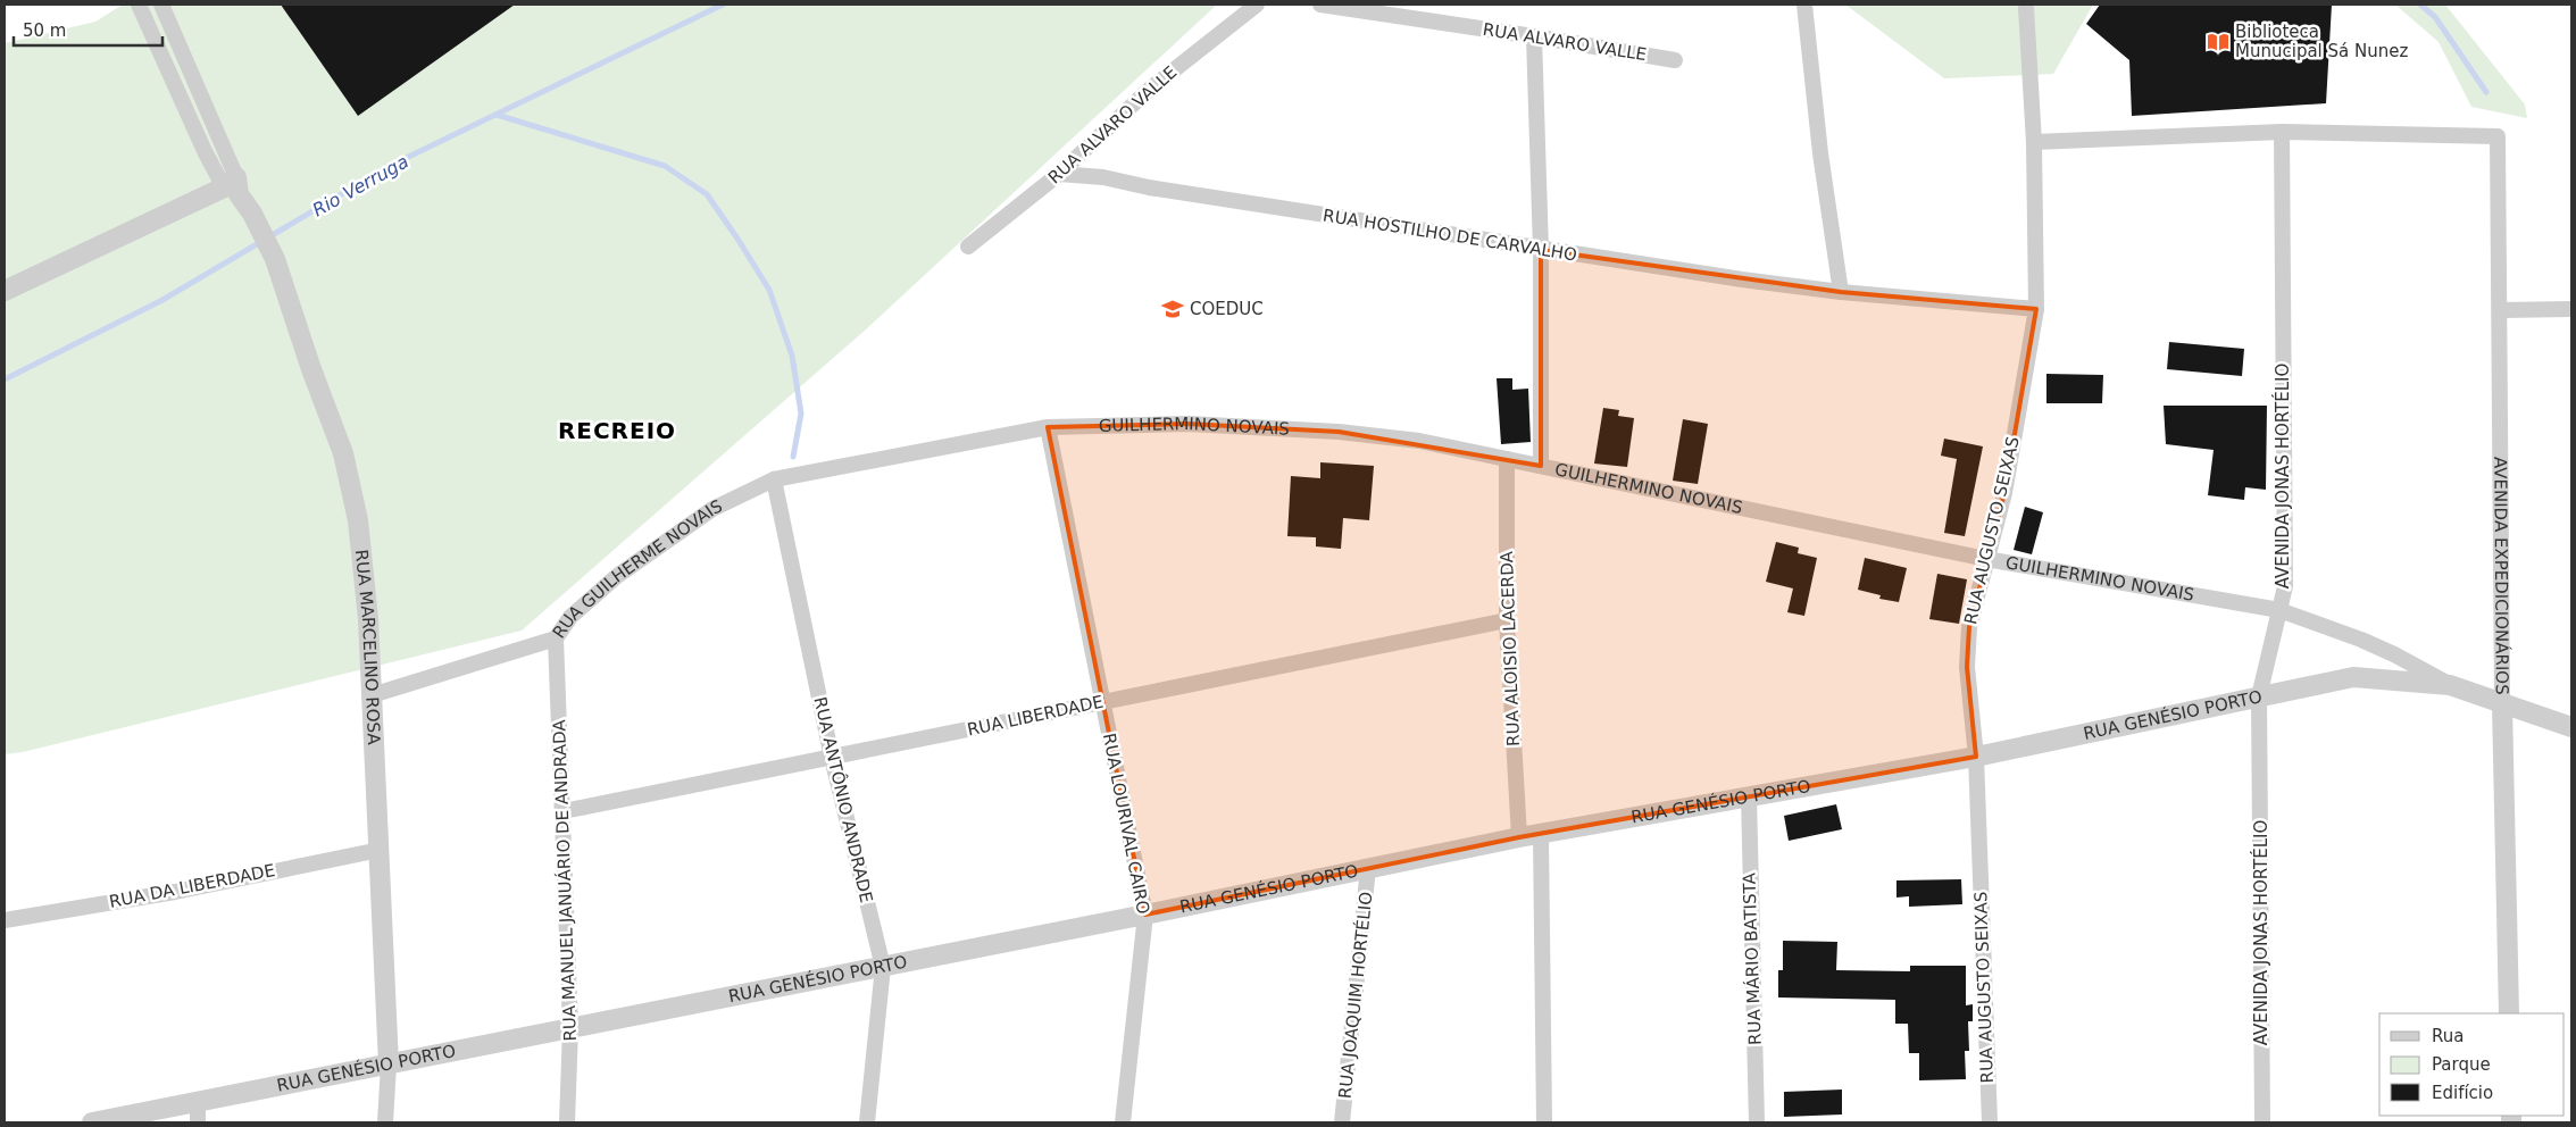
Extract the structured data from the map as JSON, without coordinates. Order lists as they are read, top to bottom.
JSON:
{
  "streets": {
    "street": [
      "RUA ALVARO VALLE",
      "RUA HOSTILHO DE CARVALHO",
      "GUILHERMINO NOVAIS",
      "AVENIDA JONAS HORTÉLIO",
      "RUA AUGUSTO SEIXAS",
      "RUA GUILHERME NOVAIS",
      "AVENIDA EXPEDICIONÁRIOS",
      "RUA MARCELINO ROSA",
      "RUA ALOISIO LACERDA",
      "RUA GENÉSIO PORTO",
      "RUA LIBERDADE",
      "RUA ANTÔNIO ANDRADE",
      "RUA LOURIVAL CAIRO",
      "RUA MANUEL JANUÁRIO DE ANDRADA",
      "RUA DA LIBERDADE",
      "RUA MÁRIO BATISTA",
      "RUA JOAQUIM HORTÉLIO"
    ]
  },
  "crossings": [
    ["RUA ALVARO VALLE", "RUA HOSTILHO DE CARVALHO"],
    ["RUA HOSTILHO DE CARVALHO", "RUA AUGUSTO SEIXAS"],
    ["GUILHERMINO NOVAIS", "AVENIDA JONAS HORTÉLIO"],
    ["GUILHERMINO NOVAIS", "RUA AUGUSTO SEIXAS"],
    ["GUILHERMINO NOVAIS", "RUA GUILHERME NOVAIS"],
    ["GUILHERMINO NOVAIS", "AVENIDA EXPEDICIONÁRIOS"],
    ["GUILHERMINO NOVAIS", "RUA ALOISIO LACERDA"],
    ["GUILHERMINO NOVAIS", "RUA GENÉSIO PORTO"],
    ["GUILHERMINO NOVAIS", "RUA ANTÔNIO ANDRADE"],
    ["GUILHERMINO NOVAIS", "RUA LOURIVAL CAIRO"],
    ["AVENIDA JONAS HORTÉLIO", "AVENIDA EXPEDICIONÁRIOS"],
    ["AVENIDA JONAS HORTÉLIO", "RUA GENÉSIO PORTO"],
    ["RUA AUGUSTO SEIXAS", "RUA GENÉSIO PORTO"],
    ["RUA GUILHERME NOVAIS", "RUA MARCELINO ROSA"],
    ["RUA GUILHERME NOVAIS", "RUA ANTÔNIO ANDRADE"],
    ["RUA GUILHERME NOVAIS", "RUA MANUEL JANUÁRIO DE ANDRADA"],
    ["RUA MARCELINO ROSA", "RUA GENÉSIO PORTO"],
    ["RUA MARCELINO ROSA", "RUA DA LIBERDADE"],
    ["RUA ALOISIO LACERDA", "RUA GENÉSIO PORTO"],
    ["RUA ALOISIO LACERDA", "RUA LIBERDADE"],
    ["RUA GENÉSIO PORTO", "RUA ANTÔNIO ANDRADE"],
    ["RUA GENÉSIO PORTO", "RUA LOURIVAL CAIRO"],
    ["RUA GENÉSIO PORTO", "RUA MANUEL JANUÁRIO DE ANDRADA"],
    ["RUA GENÉSIO PORTO", "RUA MÁRIO BATISTA"],
    ["RUA GENÉSIO PORTO", "RUA JOAQUIM HORTÉLIO"],
    ["RUA LIBERDADE", "RUA ANTÔNIO ANDRADE"],
    ["RUA LIBERDADE", "RUA LOURIVAL CAIRO"],
    ["RUA LIBERDADE", "RUA MANUEL JANUÁRIO DE ANDRADA"]
  ],
  "districts": ["RECREIO"],
  "water": ["Rio Verruga"],
  "places": {
    "library": ["Biblioteca Munucipal Sá Nunez"],
    "school or university": ["COEDUC"]
  },
  "legend": ["Rua", "Parque", "Edifício"],
  "scale_bar": "50 m"
}
